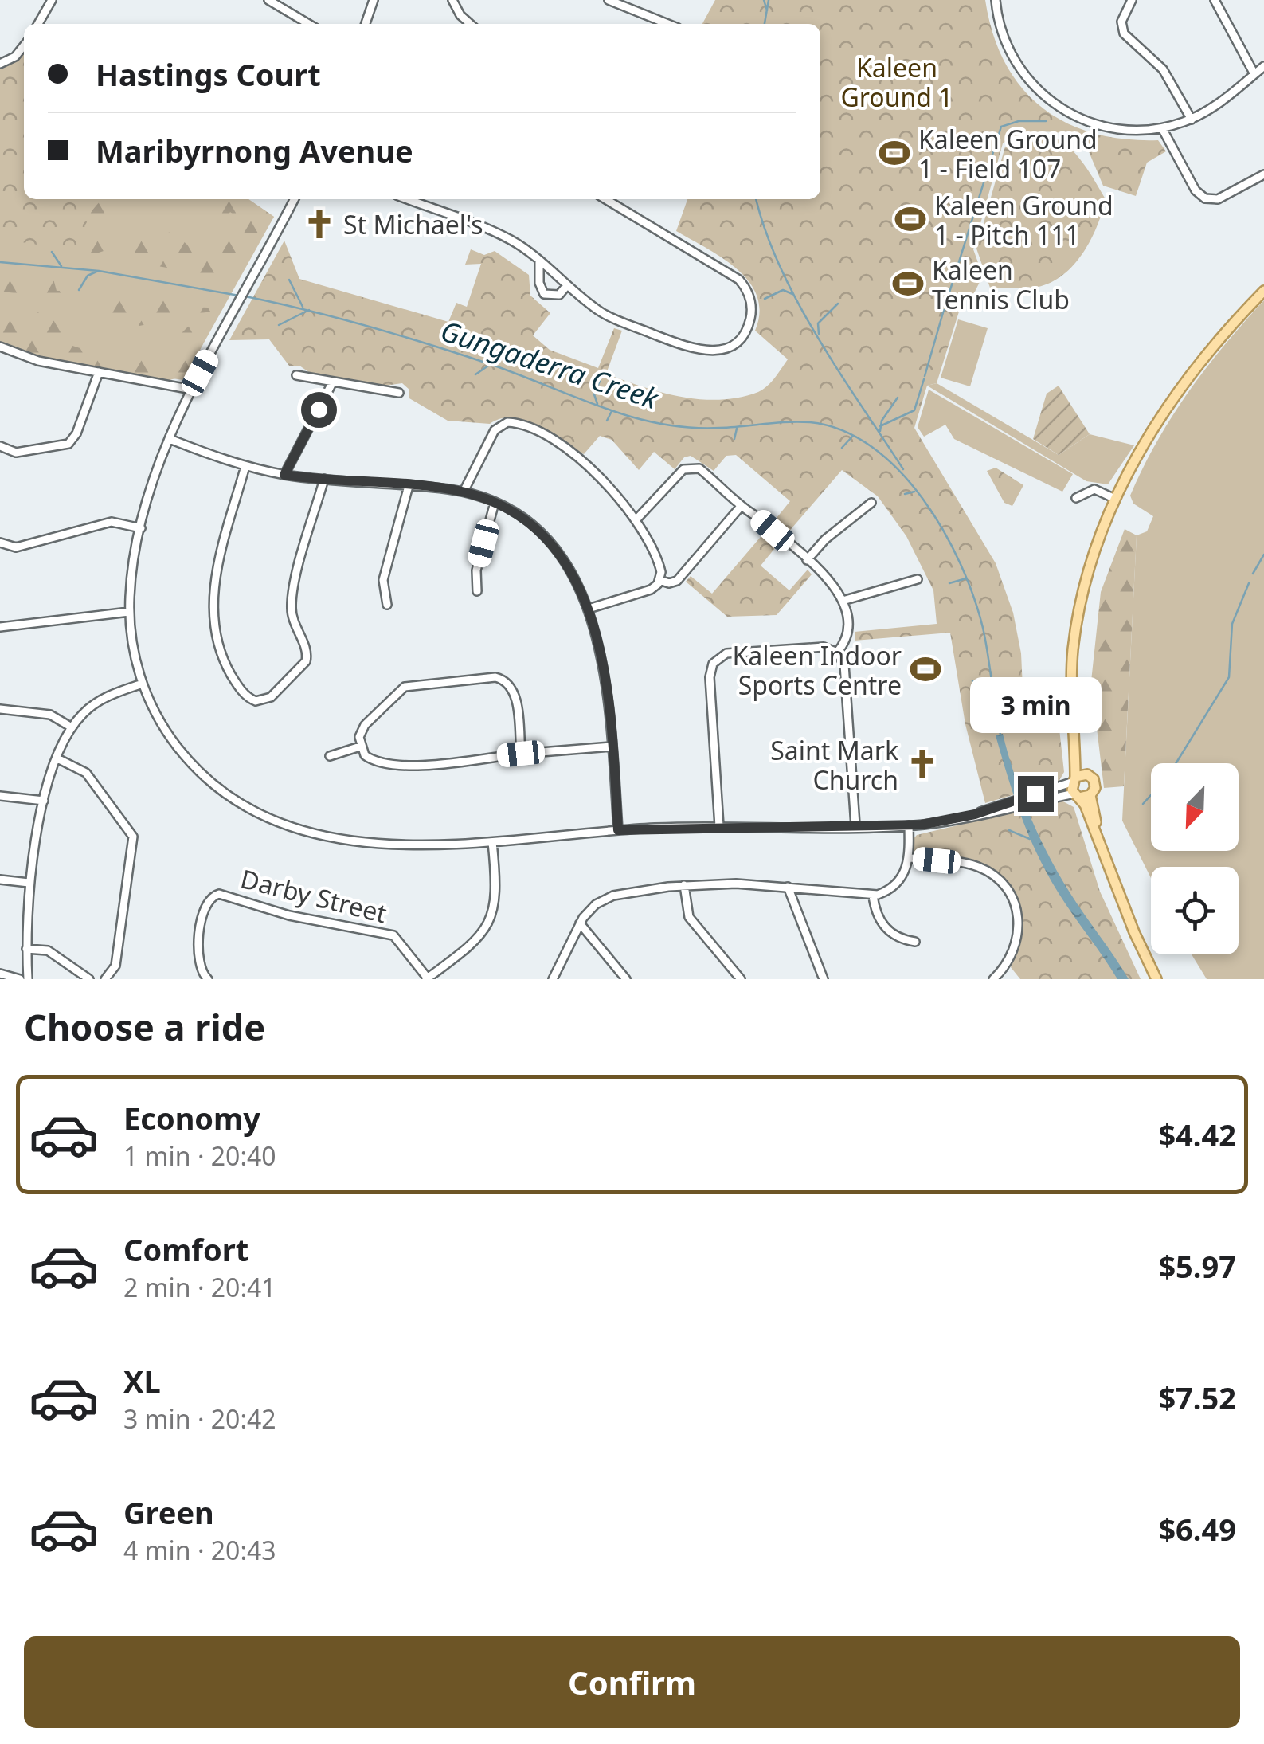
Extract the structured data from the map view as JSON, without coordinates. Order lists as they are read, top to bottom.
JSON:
{
  "streets": {
    "street": ["Darby Street"]
  },
  "water": ["Gungaderra Creek"],
  "parks": ["Kaleen Ground 1"],
  "places": {
    "sports": [
      "Kaleen Ground 1 - Field 107",
      "Kaleen Ground 1 - Pitch 111",
      "Kaleen Tennis Club",
      "Kaleen Indoor Sports Centre"
    ],
    "church": ["St Michael's", "Saint Mark Church"]
  },
  "north": "bottom left",
  "page": {
    "banner": ["Hastings Court", "Maribyrnong Avenue"],
    "bubble": "3 min",
    "heading": "Choose a ride",
    "list": [
      {
        "name": "Economy",
        "note": "1 min · 20:40",
        "value": "$4.42"
      },
      {
        "name": "Comfort",
        "note": "2 min · 20:41",
        "value": "$5.97"
      },
      {
        "name": "XL",
        "note": "3 min · 20:42",
        "value": "$7.52"
      },
      {
        "name": "Green",
        "note": "4 min · 20:43",
        "value": "$6.49"
      }
    ],
    "buttons": "Confirm"
  }
}
